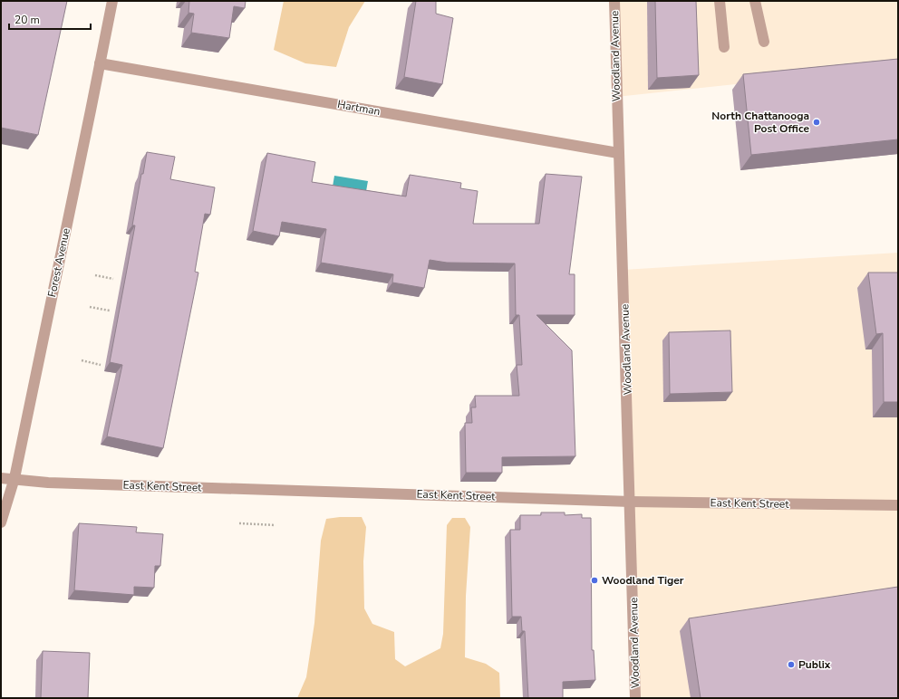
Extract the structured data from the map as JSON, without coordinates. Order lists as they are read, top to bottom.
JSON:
{
  "streets": {
    "street": [
      "Woodland Avenue",
      "Hartman",
      "Forest Avenue",
      "East Kent Street"
    ]
  },
  "crossings": [
    ["Woodland Avenue", "Hartman"],
    ["Woodland Avenue", "East Kent Street"],
    ["Hartman", "Forest Avenue"],
    ["Forest Avenue", "East Kent Street"]
  ],
  "places": ["North Chattanooga Post Office", "Woodland Tiger", "Publix"],
  "scale_bar": "20 m"
}
